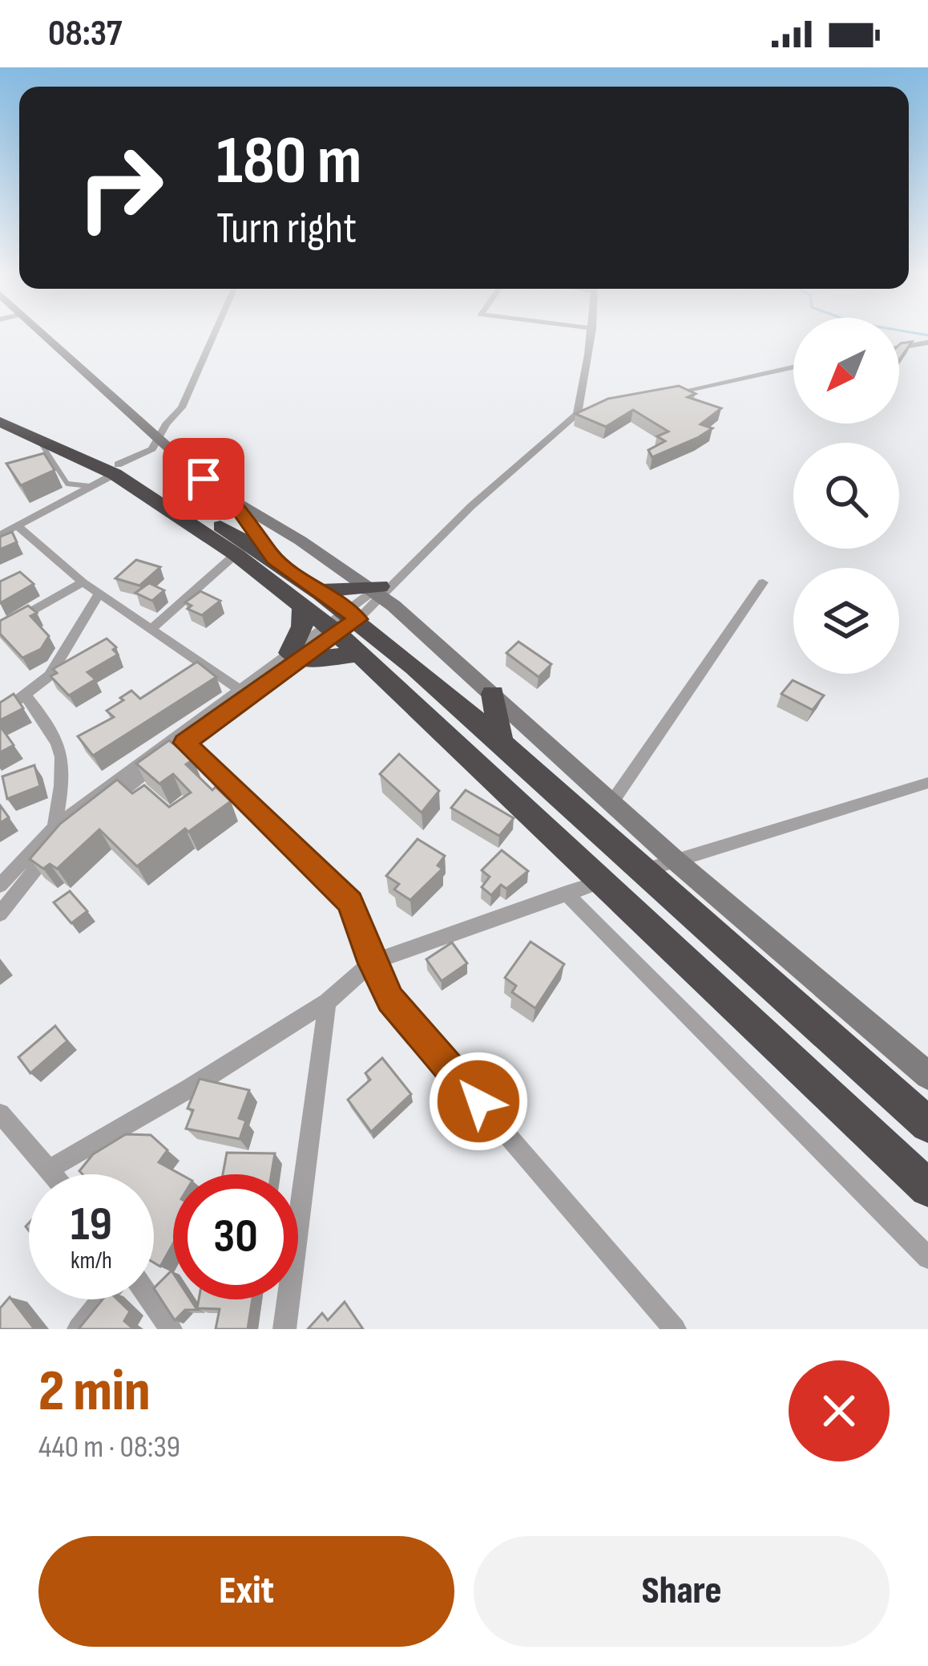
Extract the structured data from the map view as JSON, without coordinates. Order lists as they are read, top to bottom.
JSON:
{
  "north": "bottom left",
  "page": {
    "status": "08:37",
    "turn": ["180 m", "Turn right"],
    "speed": "19 km/h",
    "limit": "30",
    "heading": ["2 min", "440 m · 08:39"],
    "buttons": ["Exit", "Share"]
  }
}
